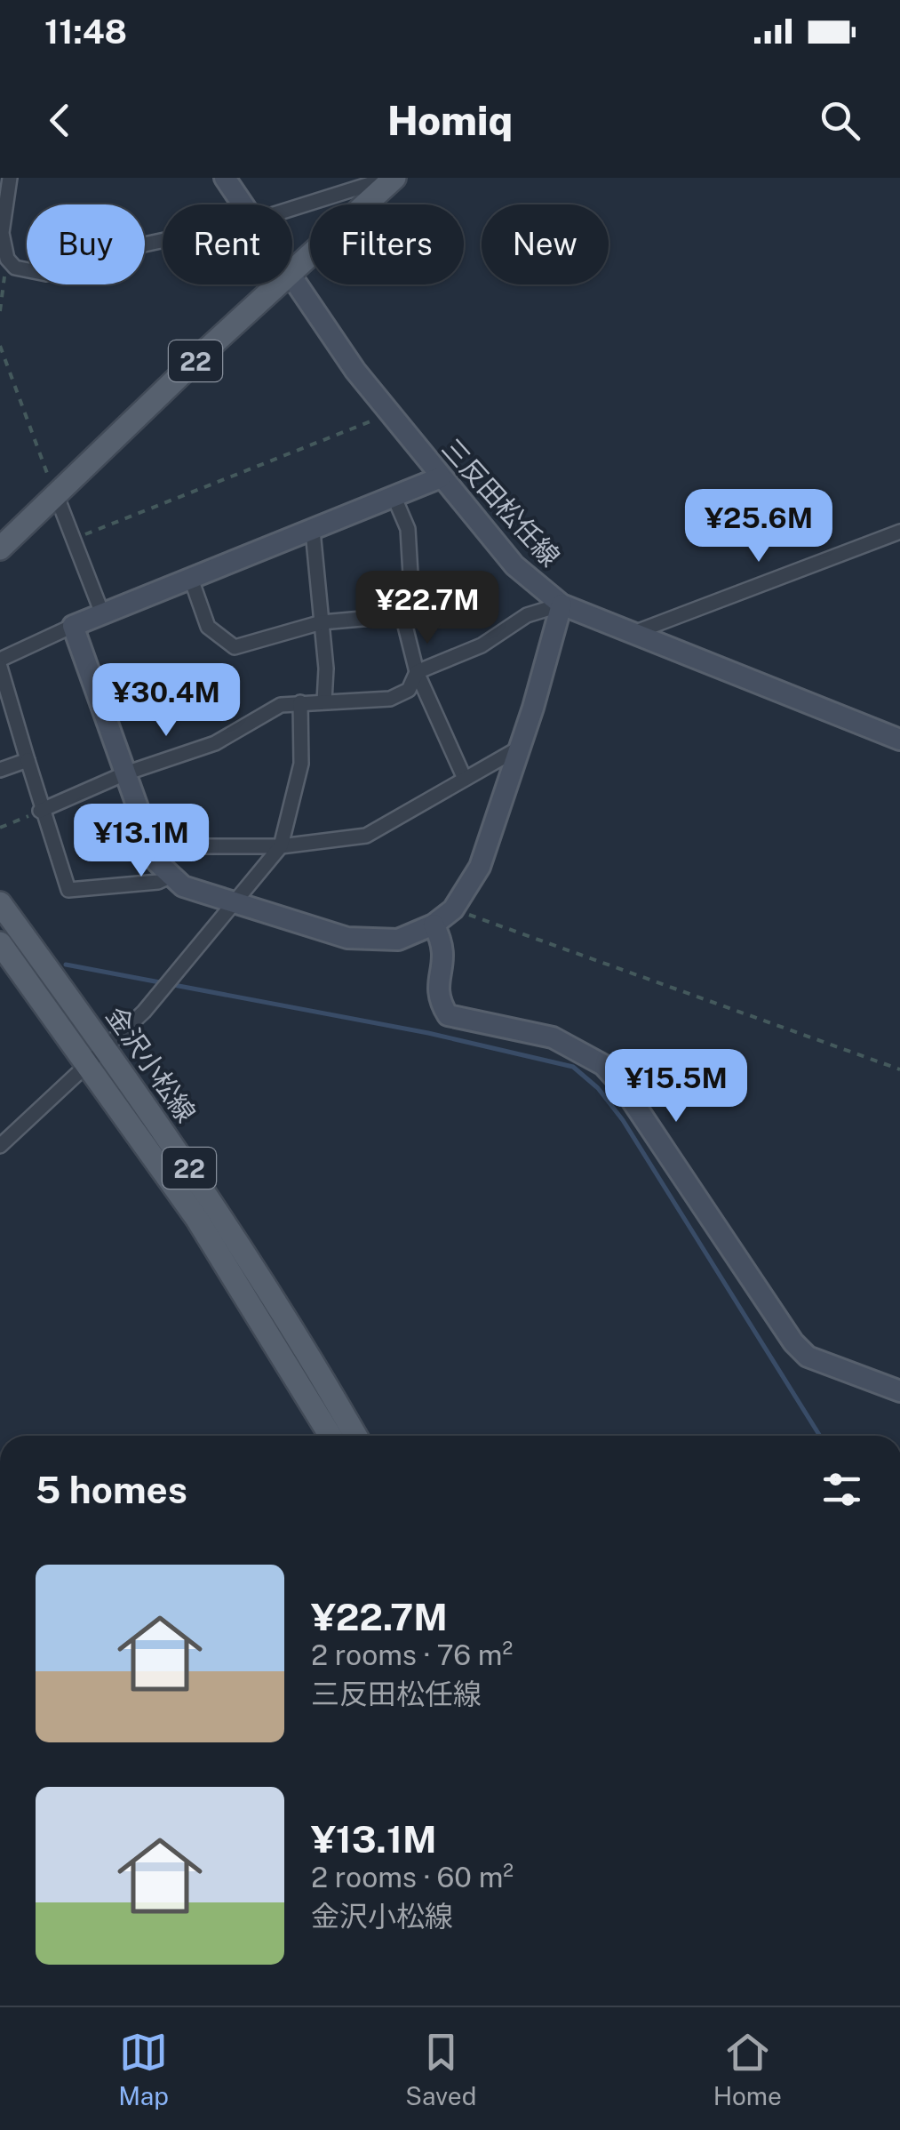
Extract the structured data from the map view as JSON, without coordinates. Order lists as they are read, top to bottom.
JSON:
{
  "streets": {
    "main road": ["22", "金沢小松線"],
    "street": ["三反田松任線"]
  },
  "page": {
    "status": "11:48",
    "header": "Homiq",
    "chip": [
      "Buy",
      "Rent",
      "Filters",
      "New"
    ],
    "price": [
      "¥25.6M",
      "¥22.7M",
      "¥30.4M",
      "¥13.1M",
      "¥15.5M"
    ],
    "heading": "5 homes",
    "list": [
      {
        "name": "¥22.7M",
        "note": "2 rooms · 76 m² · 三反田松任線"
      },
      {
        "name": "¥13.1M",
        "note": "2 rooms · 60 m² · 金沢小松線"
      }
    ],
    "tabs": ["Map", "Saved", "Home"]
  }
}
